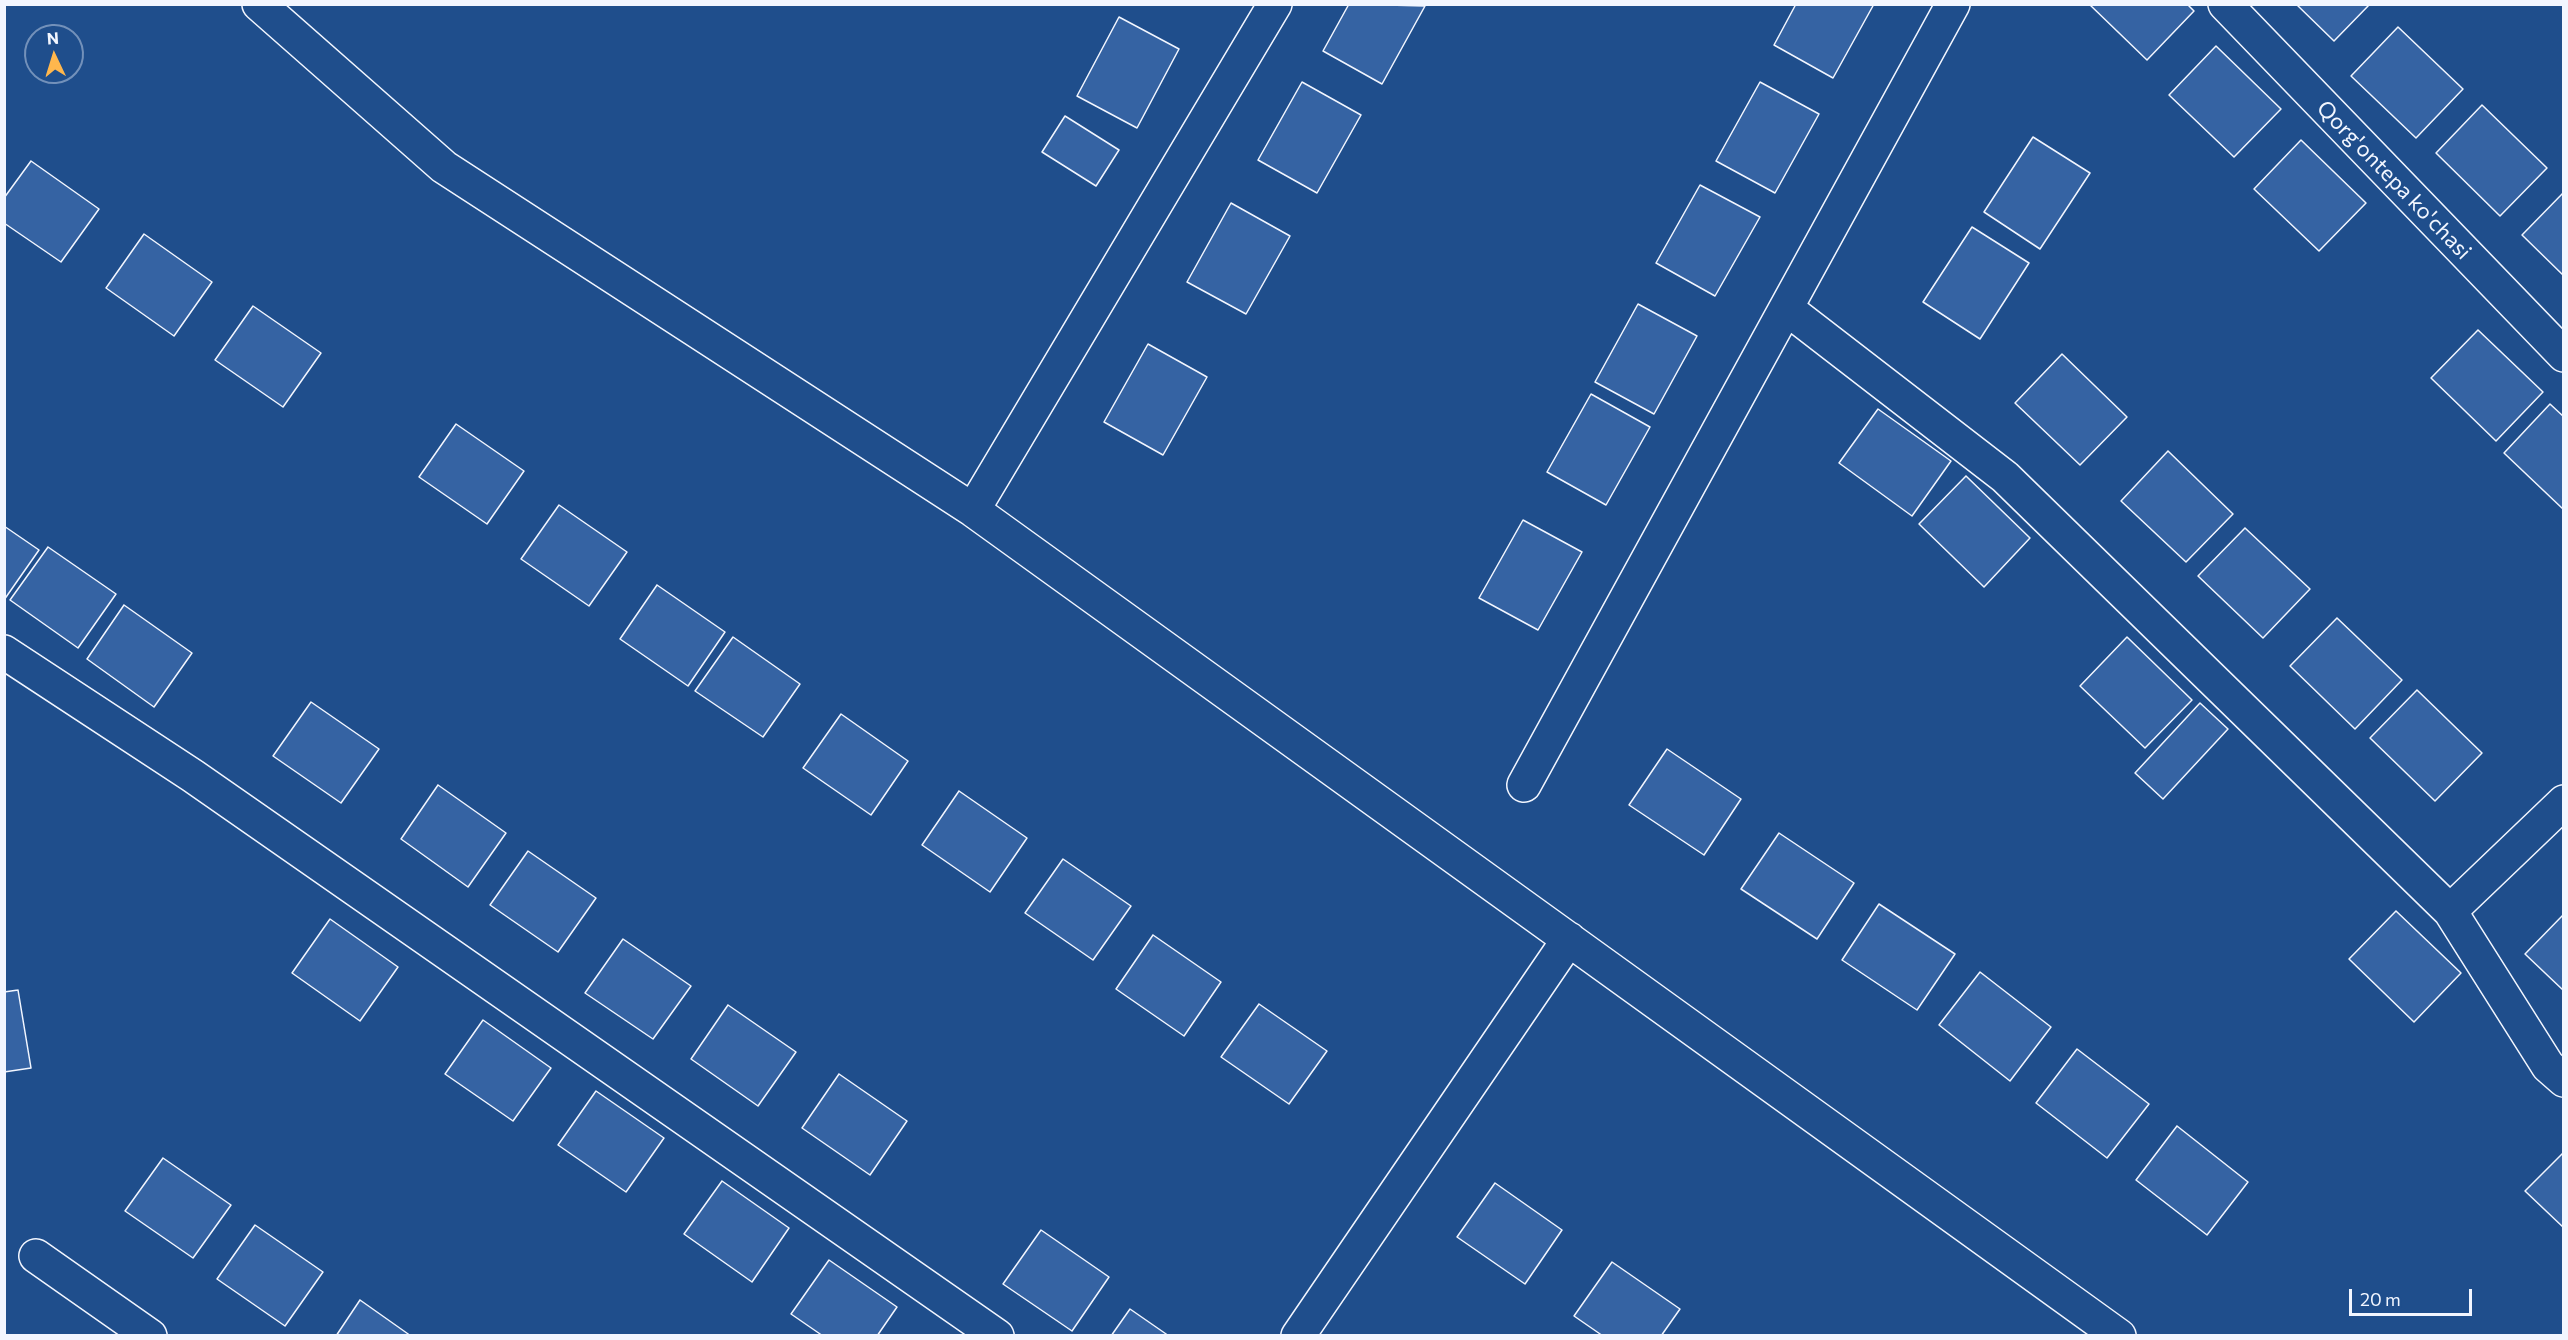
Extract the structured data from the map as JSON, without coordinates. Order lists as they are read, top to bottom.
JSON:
{
  "streets": {
    "street": ["Qorg'ontepa ko'chasi"]
  },
  "scale_bar": "20 m",
  "north": "top"
}
